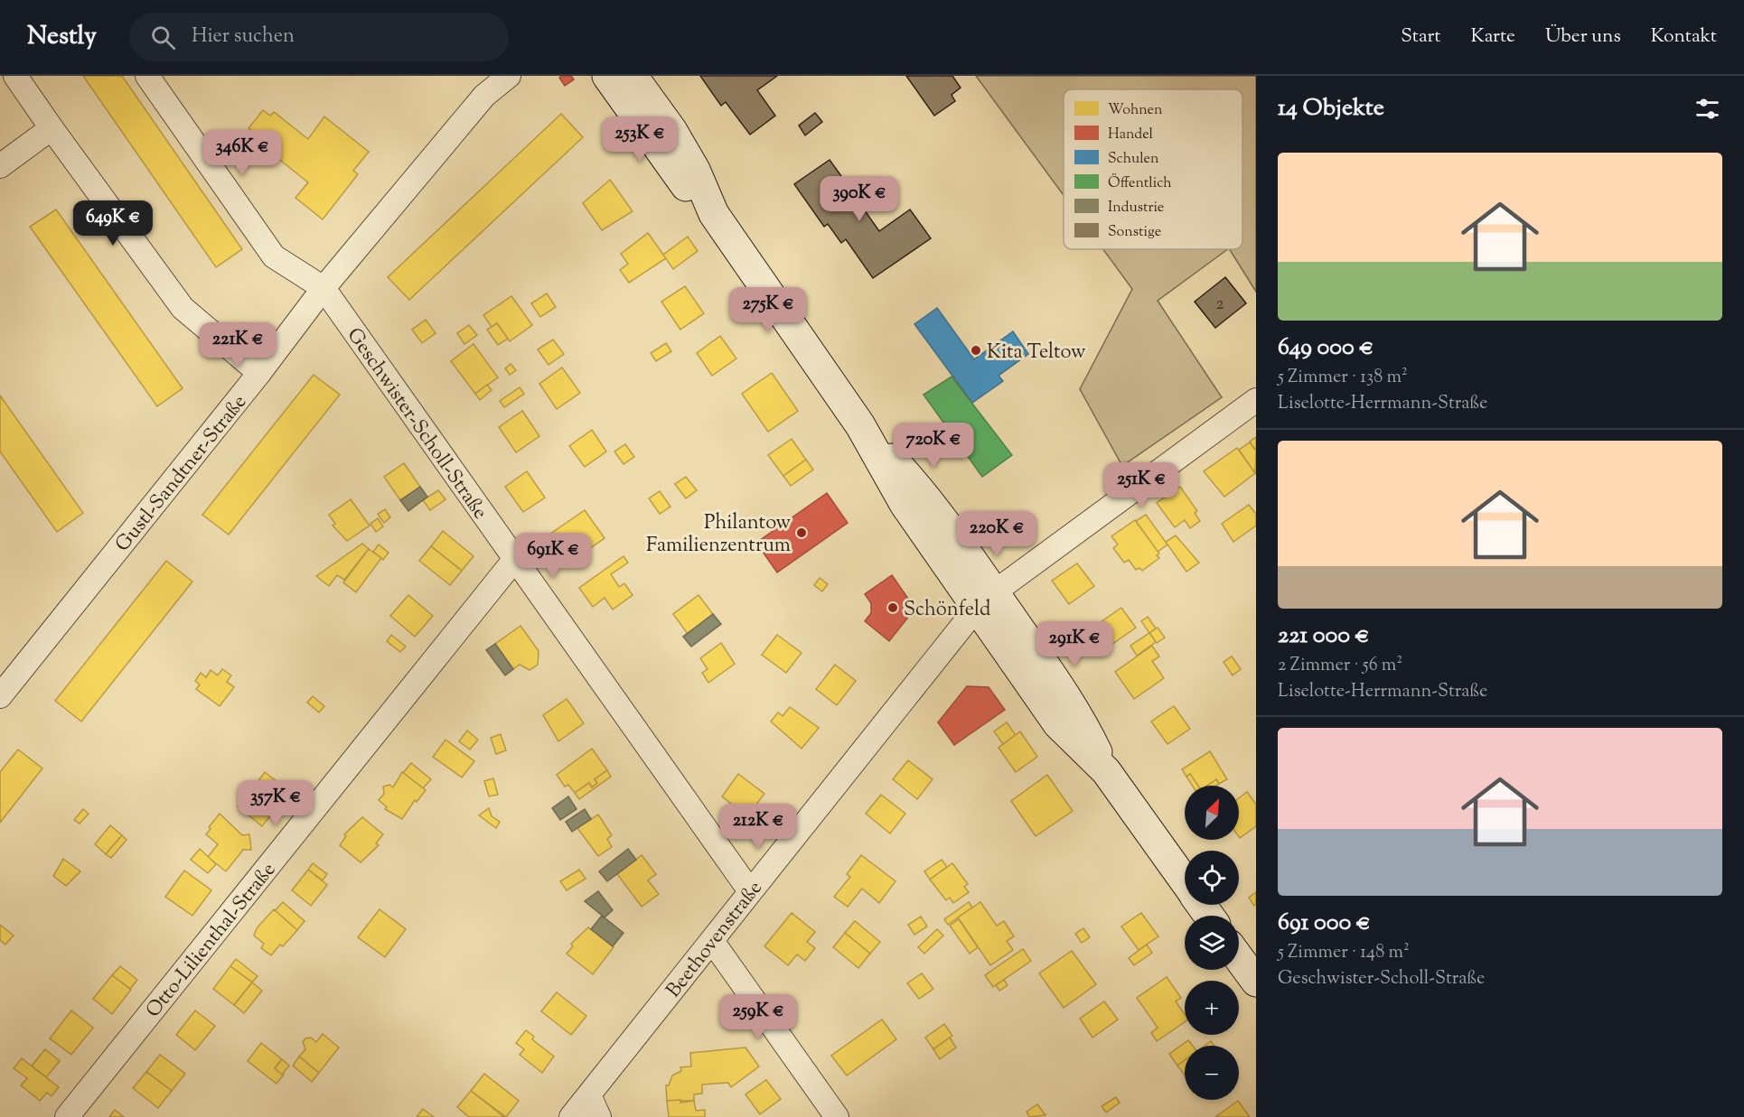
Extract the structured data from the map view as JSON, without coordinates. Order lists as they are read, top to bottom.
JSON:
{
  "streets": {
    "street": [
      "Geschwister-Scholl-Straße",
      "Gustl-Sandtner-Straße",
      "Beethovenstraße",
      "Otto-Lilienthal-Straße"
    ]
  },
  "crossings": [
    ["Geschwister-Scholl-Straße", "Gustl-Sandtner-Straße"],
    ["Geschwister-Scholl-Straße", "Beethovenstraße"],
    ["Geschwister-Scholl-Straße", "Otto-Lilienthal-Straße"]
  ],
  "places": ["Kita Teltow", "Philantow Familienzentrum", "Schönfeld"],
  "house_numbers": ["2"],
  "legend": [
    "Wohnen",
    "Handel",
    "Schulen",
    "Öffentlich",
    "Industrie",
    "Sonstige"
  ],
  "north": "top right",
  "page": {
    "header": "Nestly",
    "search": "Hier suchen",
    "nav": [
      "Start",
      "Karte",
      "Über uns",
      "Kontakt"
    ],
    "heading": "14 Objekte",
    "price": [
      "253K €",
      "346K €",
      "390K €",
      "649K €",
      "275K €",
      "221K €",
      "720K €",
      "251K €",
      "220K €",
      "691K €",
      "291K €",
      "357K €",
      "212K €",
      "259K €"
    ],
    "list": [
      {
        "name": "649 000 €",
        "note": "5 Zimmer · 138 m² · Liselotte-Herrmann-Straße"
      },
      {
        "name": "221 000 €",
        "note": "2 Zimmer · 56 m² · Liselotte-Herrmann-Straße"
      },
      {
        "name": "691 000 €",
        "note": "5 Zimmer · 148 m² · Geschwister-Scholl-Straße"
      }
    ],
    "map_buttons": ["+", "−"]
  }
}
